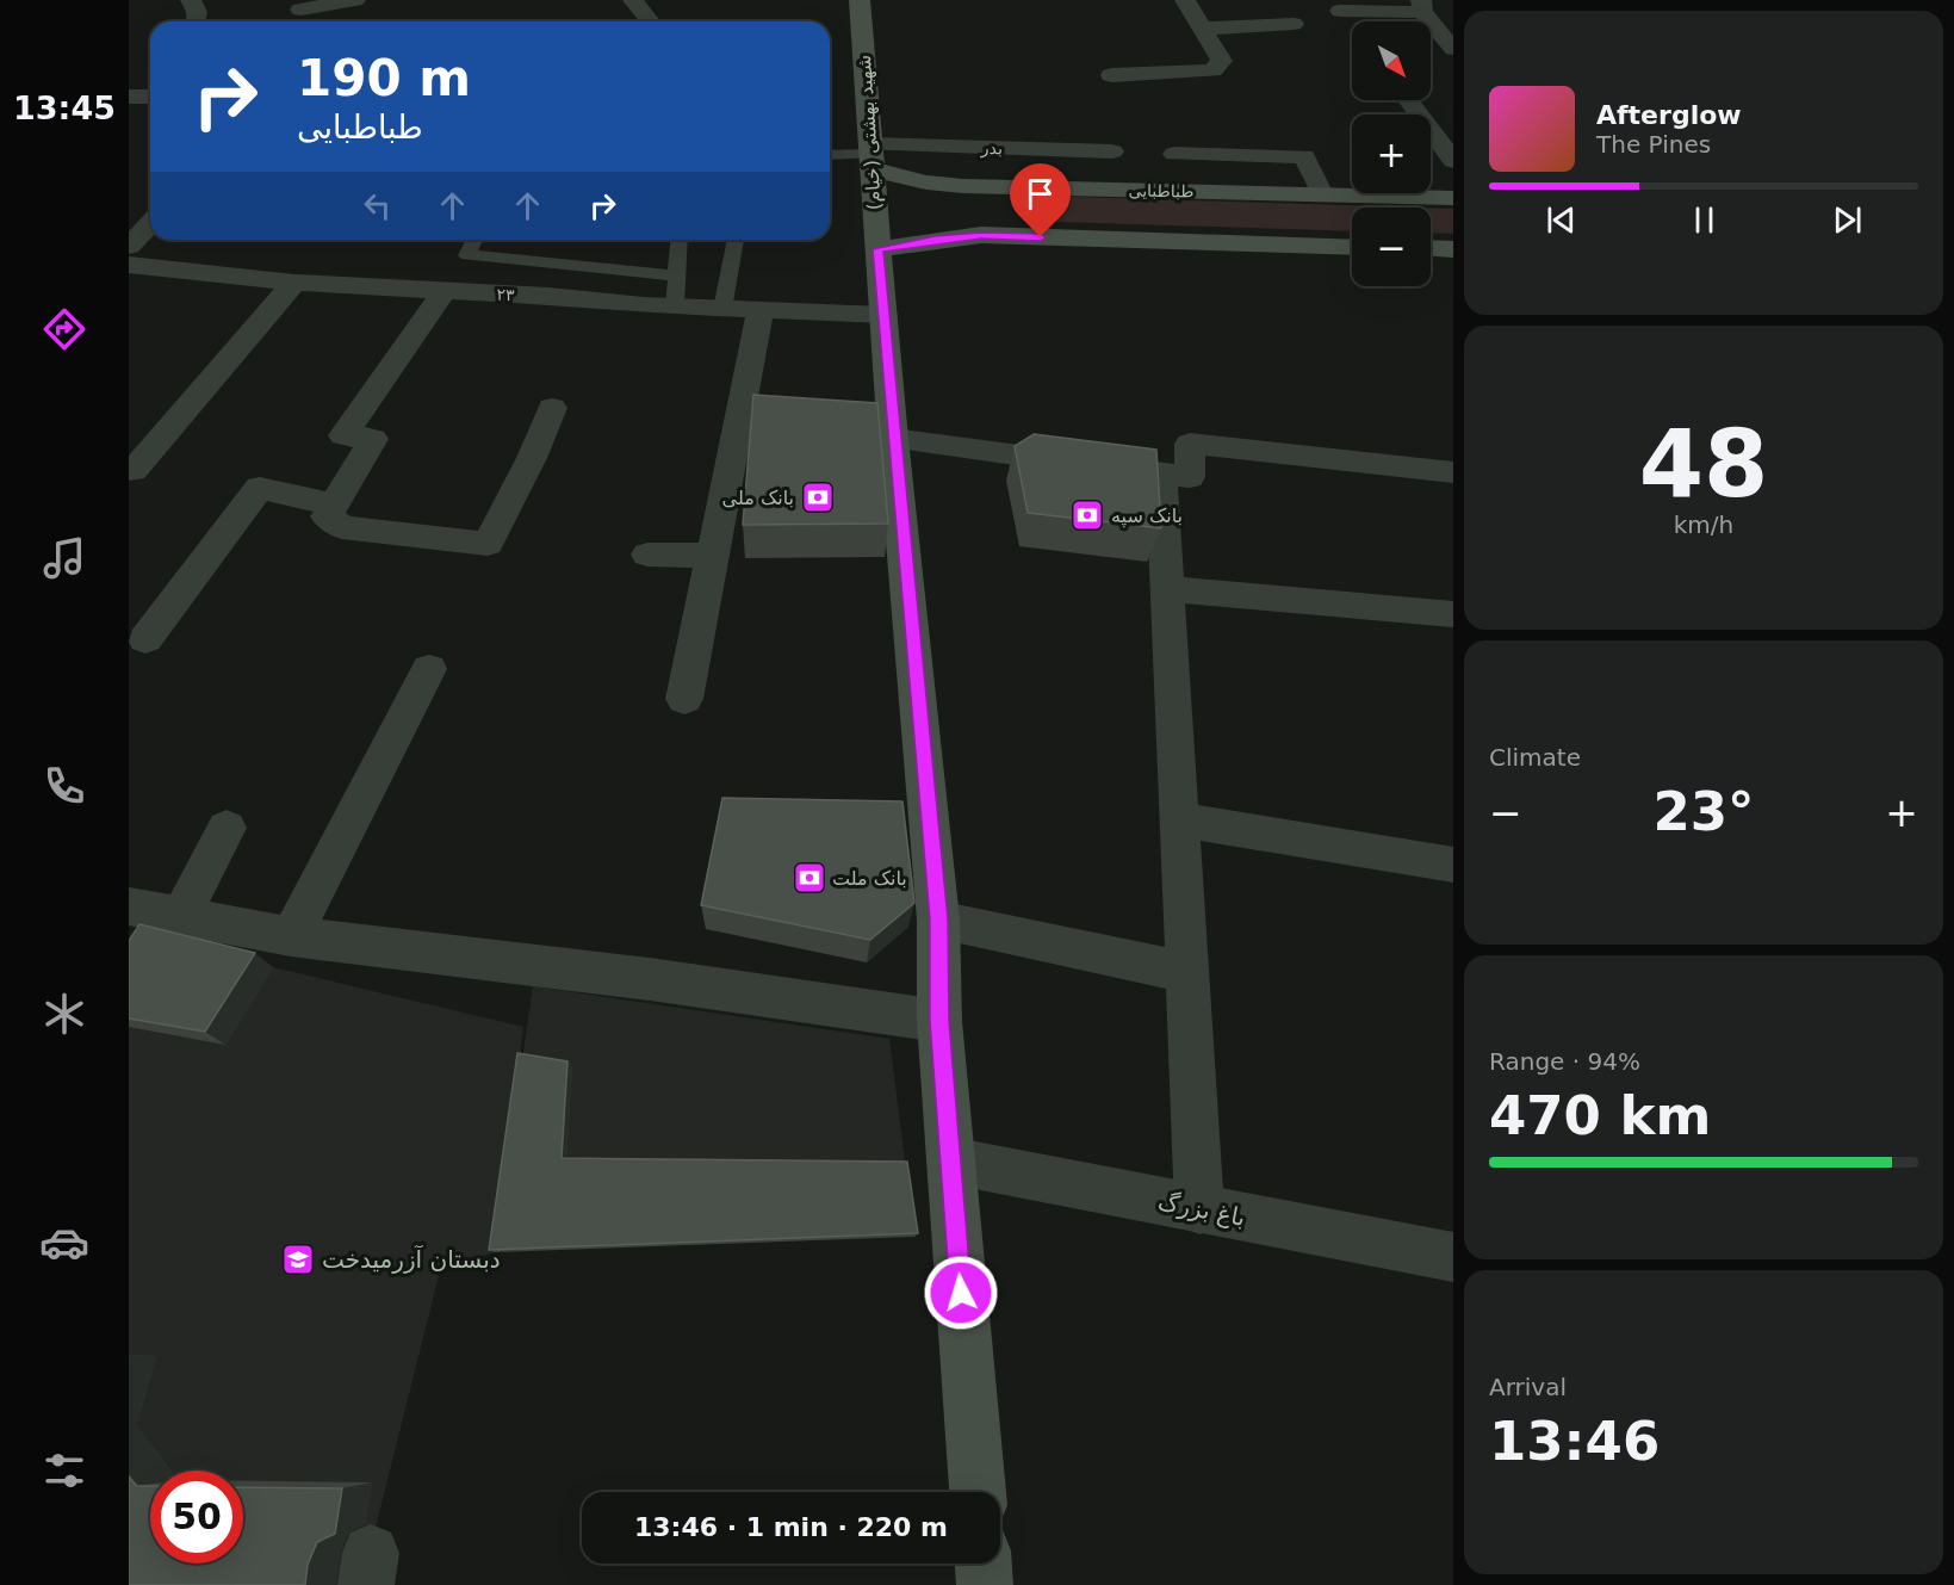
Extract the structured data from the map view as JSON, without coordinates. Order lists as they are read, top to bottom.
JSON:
{
  "streets": {
    "main road": ["شهید بهشتی (خیام)", "طباطبایی"],
    "street": ["بدر", "۲۳", "باغ بزرگ"]
  },
  "crossings": [
    ["شهید بهشتی (خیام)", "بدر"],
    ["شهید بهشتی (خیام)", "طباطبایی"],
    ["شهید بهشتی (خیام)", "۲۳"],
    ["شهید بهشتی (خیام)", "باغ بزرگ"],
    ["بدر", "طباطبایی"]
  ],
  "places": {
    "bank": ["بانک ملی", "بانک سپه", "بانک ملت"],
    "school or university": ["دبستان آزرمیدخت"]
  },
  "north": "bottom right",
  "page": {
    "tabs": "13:45",
    "map_buttons": ["+", "−"],
    "turn": ["190 m", "طباطبایی"],
    "song": ["Afterglow", "The Pines"],
    "tile": [
      ["48", "km/h"],
      "Climate",
      ["Range · 94%", "470 km"],
      ["Arrival", "13:46"]
    ],
    "heat": ["−", "23°", "+"],
    "limit": "50",
    "trip": "13:46 · 1 min · 220 m"
  }
}
